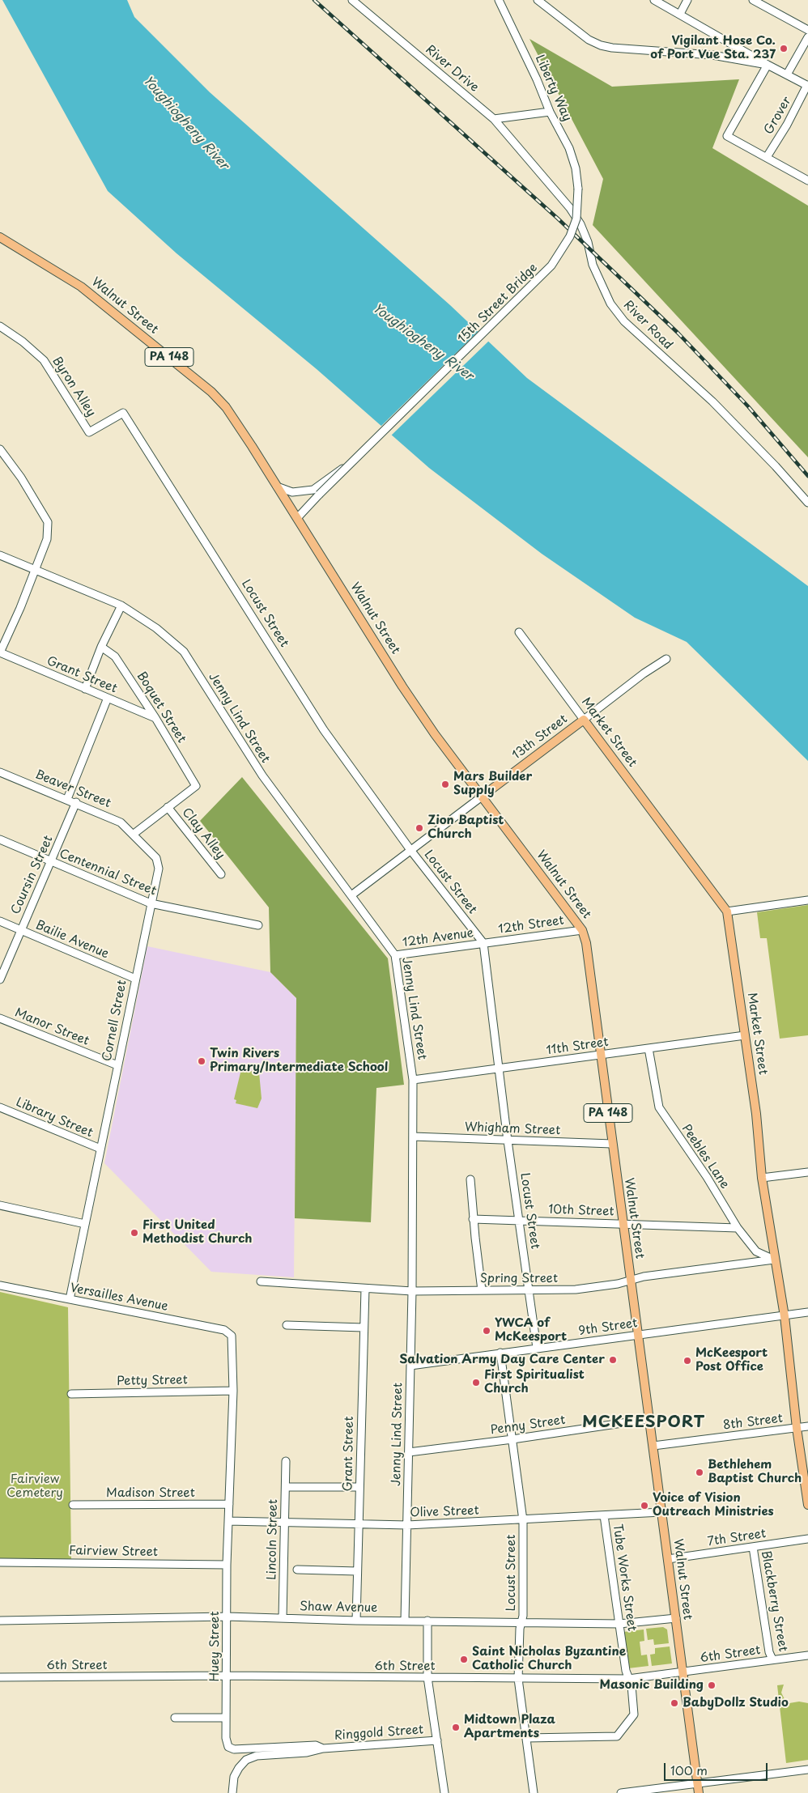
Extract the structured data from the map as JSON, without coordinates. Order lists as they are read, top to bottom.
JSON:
{
  "streets": {
    "main road": [
      "Walnut Street",
      "PA 148",
      "Market Street",
      "13th Street"
    ],
    "street": [
      "River Drive",
      "Liberty Way",
      "Grover",
      "15th Street Bridge",
      "River Road",
      "Byron Alley",
      "Locust Street",
      "Grant Street",
      "Boquet Street",
      "Jenny Lind Street",
      "Beaver Street",
      "Clay Alley",
      "Centennial Street",
      "Coursin Street",
      "12th Street",
      "12th Avenue",
      "Bailie Avenue",
      "Cornell Street",
      "Manor Street",
      "11th Street",
      "Library Street",
      "Whigham Street",
      "Peebles Lane",
      "10th Street",
      "Spring Street",
      "Versailles Avenue",
      "9th Street",
      "Petty Street",
      "8th Street",
      "Penny Street",
      "Madison Street",
      "Olive Street",
      "7th Street",
      "Lincoln Street",
      "Fairview Street",
      "Tube Works Street",
      "Blackberry Street",
      "Shaw Avenue",
      "Huey Street",
      "6th Street",
      "Ringgold Street"
    ]
  },
  "crossings": [
    ["River Drive", "River Road"],
    ["Liberty Way", "15th Street Bridge"],
    ["15th Street Bridge", "Walnut Street"],
    ["Walnut Street", "13th Street"],
    ["Walnut Street", "12th Street"],
    ["Walnut Street", "11th Street"],
    ["Walnut Street", "Whigham Street"],
    ["Walnut Street", "10th Street"],
    ["Walnut Street", "Spring Street"],
    ["Walnut Street", "9th Street"],
    ["Walnut Street", "8th Street"],
    ["Walnut Street", "Penny Street"],
    ["Walnut Street", "Olive Street"],
    ["Walnut Street", "7th Street"],
    ["Walnut Street", "Shaw Avenue"],
    ["Walnut Street", "6th Street"],
    ["Byron Alley", "Locust Street"],
    ["Locust Street", "13th Street"],
    ["Locust Street", "12th Street"],
    ["Locust Street", "12th Avenue"],
    ["Locust Street", "11th Street"],
    ["Locust Street", "Whigham Street"],
    ["Locust Street", "10th Street"],
    ["Locust Street", "Spring Street"],
    ["Locust Street", "9th Street"],
    ["Locust Street", "Penny Street"],
    ["Locust Street", "Olive Street"],
    ["Locust Street", "Tube Works Street"],
    ["Locust Street", "Shaw Avenue"],
    ["Locust Street", "6th Street"],
    ["Grant Street", "Boquet Street"],
    ["Grant Street", "Spring Street"],
    ["Grant Street", "Olive Street"],
    ["Grant Street", "Shaw Avenue"],
    ["Boquet Street", "Clay Alley"],
    ["Jenny Lind Street", "13th Street"],
    ["Jenny Lind Street", "12th Avenue"],
    ["Jenny Lind Street", "11th Street"],
    ["Jenny Lind Street", "Whigham Street"],
    ["Jenny Lind Street", "Spring Street"],
    ["Jenny Lind Street", "9th Street"],
    ["Jenny Lind Street", "Penny Street"],
    ["Jenny Lind Street", "Olive Street"],
    ["Jenny Lind Street", "Shaw Avenue"],
    ["Market Street", "13th Street"],
    ["Market Street", "11th Street"],
    ["Market Street", "Peebles Lane"],
    ["Market Street", "Spring Street"],
    ["Market Street", "9th Street"],
    ["Market Street", "8th Street"],
    ["Beaver Street", "Coursin Street"],
    ["Beaver Street", "Cornell Street"],
    ["Centennial Street", "Coursin Street"],
    ["Centennial Street", "Cornell Street"],
    ["Coursin Street", "Bailie Avenue"],
    ["12th Street", "12th Avenue"],
    ["Bailie Avenue", "Cornell Street"],
    ["Cornell Street", "Manor Street"],
    ["Cornell Street", "Library Street"],
    ["Cornell Street", "Versailles Avenue"],
    ["11th Street", "Peebles Lane"],
    ["Peebles Lane", "10th Street"],
    ["Peebles Lane", "Spring Street"],
    ["Versailles Avenue", "Huey Street"],
    ["Petty Street", "Huey Street"],
    ["Madison Street", "Huey Street"],
    ["Olive Street", "Lincoln Street"],
    ["Olive Street", "Tube Works Street"],
    ["Olive Street", "Huey Street"],
    ["7th Street", "Blackberry Street"],
    ["Lincoln Street", "Shaw Avenue"],
    ["Fairview Street", "Huey Street"],
    ["Tube Works Street", "Shaw Avenue"],
    ["Tube Works Street", "6th Street"],
    ["Blackberry Street", "6th Street"],
    ["Shaw Avenue", "Huey Street"],
    ["Huey Street", "6th Street"],
    ["Huey Street", "Ringgold Street"]
  ],
  "districts": ["MCKEESPORT"],
  "water": ["Youghiogheny River"],
  "parks": ["Fairview Cemetery"],
  "places": [
    "Vigilant Hose Co. of Port Vue Sta. 237",
    "Mars Builder Supply",
    "Zion Baptist Church",
    "Twin Rivers Primary/Intermediate School",
    "First United Methodist Church",
    "YWCA of McKeesport",
    "Salvation Army Day Care Center",
    "McKeesport Post Office",
    "First Spiritualist Church",
    "Bethlehem Baptist Church",
    "Voice of Vision Outreach Ministries",
    "Saint Nicholas Byzantine Catholic Church",
    "Masonic Building",
    "BabyDollz Studio",
    "Midtown Plaza Apartments"
  ],
  "scale_bar": "100 m"
}
